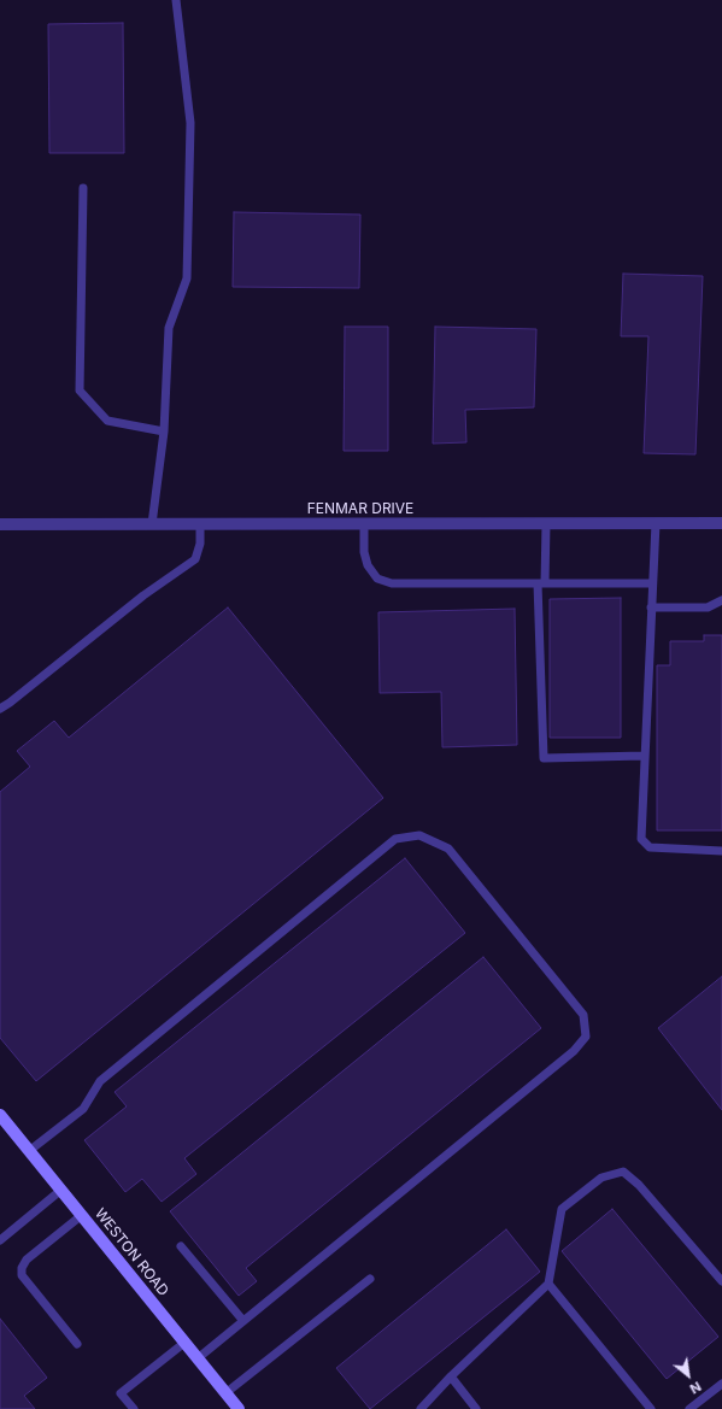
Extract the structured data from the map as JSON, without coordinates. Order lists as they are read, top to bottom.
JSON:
{
  "streets": {
    "main road": ["WESTON ROAD"],
    "street": ["FENMAR DRIVE"]
  },
  "north": "bottom right"
}
